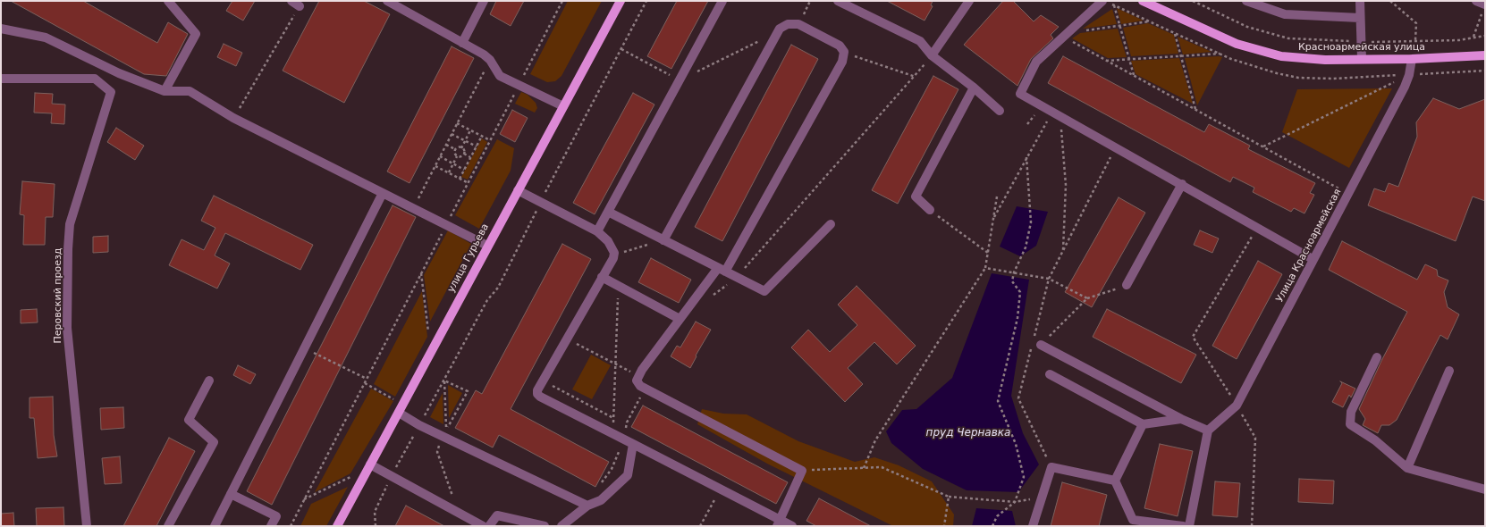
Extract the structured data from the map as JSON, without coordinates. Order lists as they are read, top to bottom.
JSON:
{
  "streets": {
    "main road": ["Красноармейская улица", "улица Гурьева"],
    "street": ["Улица Красноармейская", "Перовский проезд"]
  },
  "crossings": [
    ["Красноармейская улица", "Улица Красноармейская"]
  ],
  "water": ["пруд Чернавка"]
}
